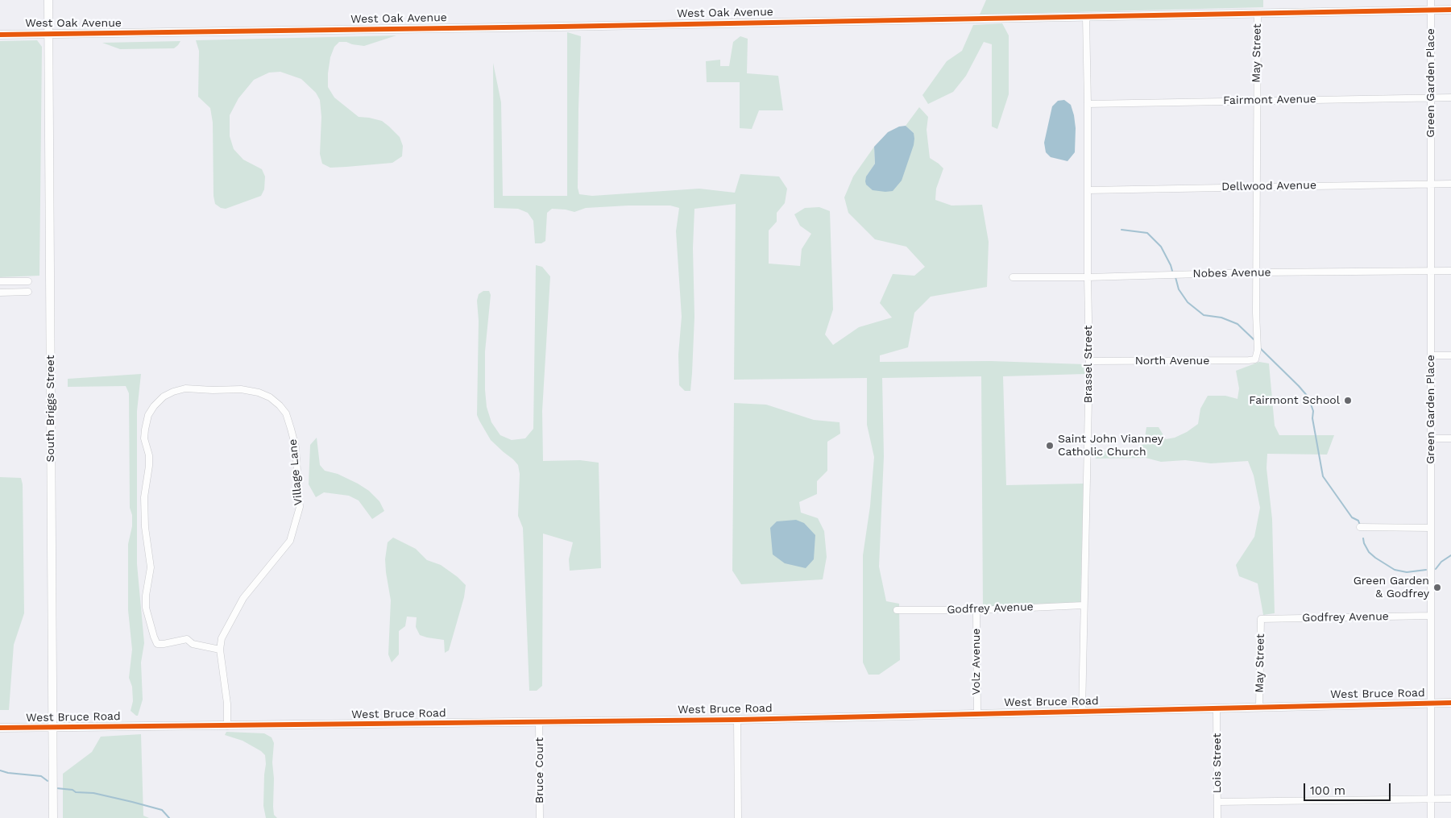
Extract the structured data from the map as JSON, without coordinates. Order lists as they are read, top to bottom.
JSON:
{
  "streets": {
    "street": [
      "West Oak Avenue",
      "May Street",
      "Green Garden Place",
      "Fairmont Avenue",
      "Dellwood Avenue",
      "Nobes Avenue",
      "North Avenue",
      "Brassel Street",
      "South Briggs Street",
      "Village Lane",
      "Godfrey Avenue",
      "Volz Avenue",
      "West Bruce Road",
      "Lois Street",
      "Bruce Court"
    ]
  },
  "crossings": [
    ["West Oak Avenue", "May Street"],
    ["West Oak Avenue", "Green Garden Place"],
    ["West Oak Avenue", "Brassel Street"],
    ["West Oak Avenue", "South Briggs Street"],
    ["May Street", "Fairmont Avenue"],
    ["May Street", "Dellwood Avenue"],
    ["May Street", "Nobes Avenue"],
    ["May Street", "North Avenue"],
    ["May Street", "Godfrey Avenue"],
    ["May Street", "West Bruce Road"],
    ["Green Garden Place", "Fairmont Avenue"],
    ["Green Garden Place", "Dellwood Avenue"],
    ["Green Garden Place", "Nobes Avenue"],
    ["Green Garden Place", "Godfrey Avenue"],
    ["Green Garden Place", "West Bruce Road"],
    ["Fairmont Avenue", "Brassel Street"],
    ["Dellwood Avenue", "Brassel Street"],
    ["Nobes Avenue", "Brassel Street"],
    ["North Avenue", "Brassel Street"],
    ["Brassel Street", "Godfrey Avenue"],
    ["Brassel Street", "West Bruce Road"],
    ["South Briggs Street", "West Bruce Road"],
    ["Village Lane", "West Bruce Road"],
    ["Godfrey Avenue", "Volz Avenue"],
    ["Volz Avenue", "West Bruce Road"],
    ["West Bruce Road", "Lois Street"],
    ["West Bruce Road", "Bruce Court"]
  ],
  "places": ["Fairmont School", "Saint John Vianney Catholic Church", "Green Garden & Godfrey"],
  "scale_bar": "100 m"
}
